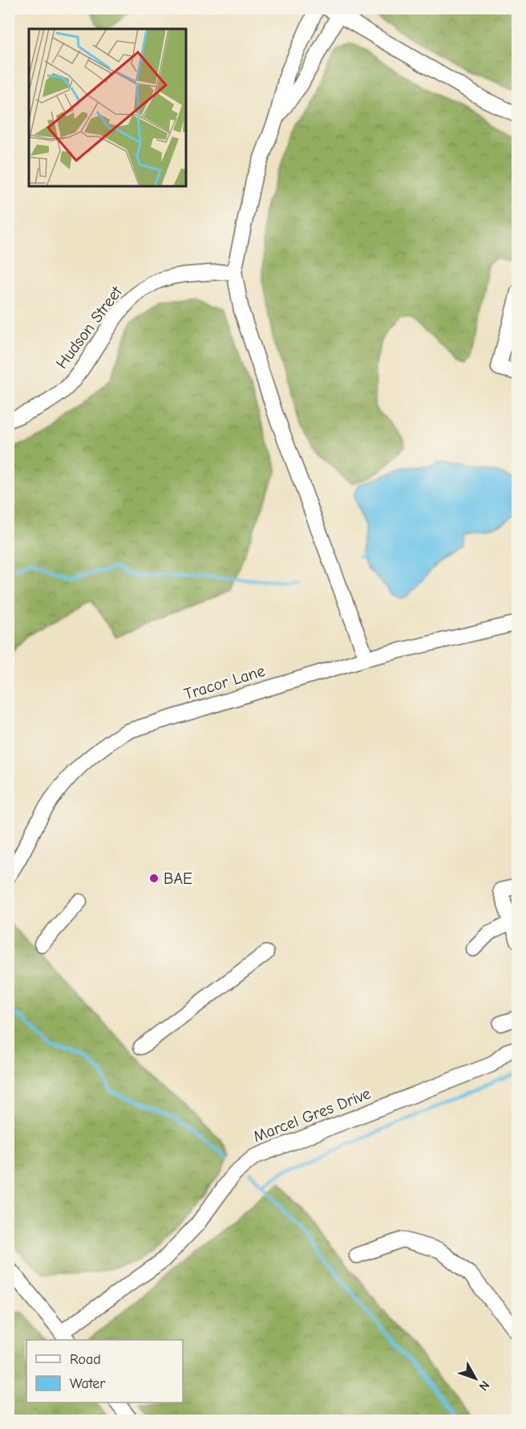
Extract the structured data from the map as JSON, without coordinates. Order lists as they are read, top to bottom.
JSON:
{
  "streets": {
    "street": ["Hudson Street", "Tracor Lane", "Marcel Gres Drive"]
  },
  "places": ["BAE"],
  "legend": ["Road", "Water"],
  "north": "bottom right"
}
